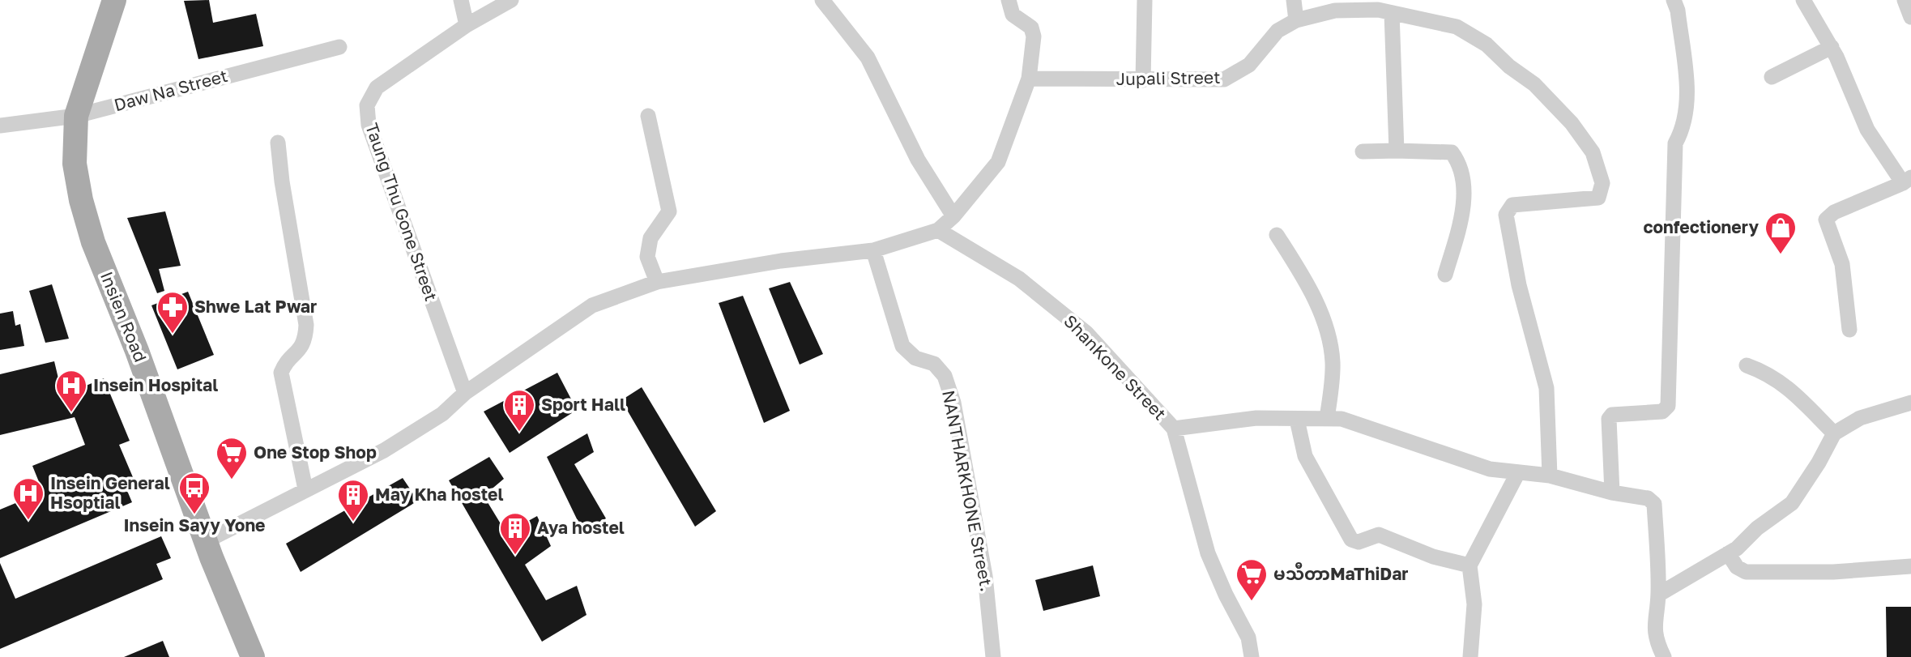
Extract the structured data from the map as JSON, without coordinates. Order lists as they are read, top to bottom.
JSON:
{
  "streets": {
    "main road": ["Insien Road"],
    "street": [
      "Jupali Street",
      "Daw Na Street",
      "Taung Thu Gone Street",
      "ShanKone Street",
      "NANTHARKHONE Street."
    ]
  },
  "crossings": [
    ["Daw Na Street", "Insien Road"]
  ],
  "places": {
    "shop": ["confectionery"],
    "pharmacy": ["Shwe Lat Pwar"],
    "hospital": ["Insein Hospital", "Insein General Hsoptial"],
    "building": ["Sport Hall", "May Kha hostel", "Aya hostel"],
    "supermarket": ["One Stop Shop", "မသီတာMaThiDar"],
    "bus stop": ["Insein Sayy Yone"]
  }
}
